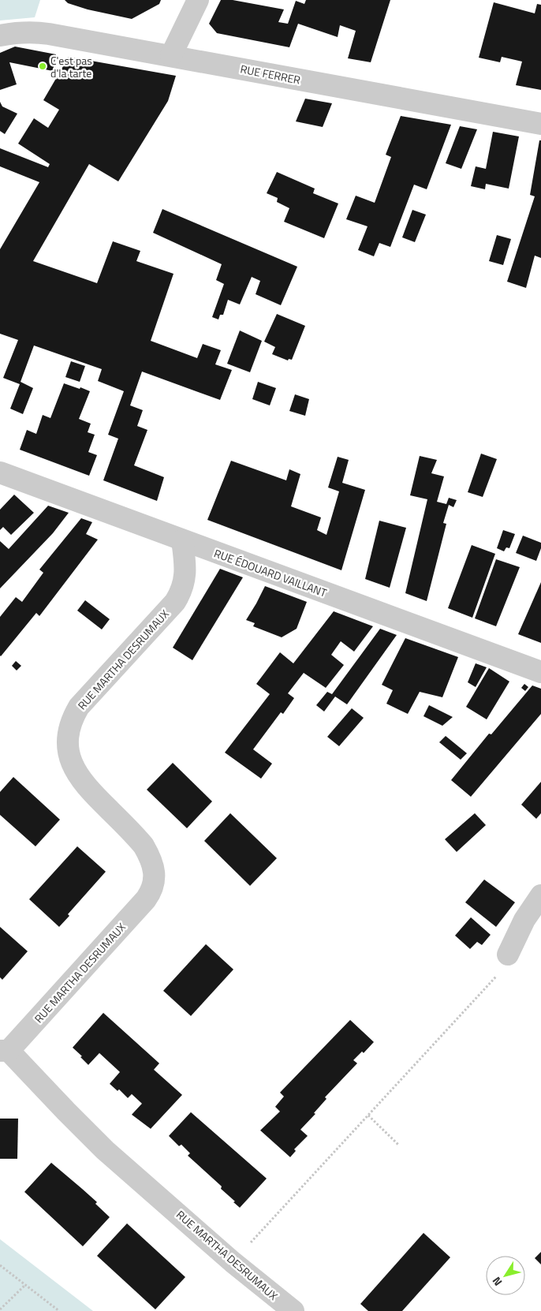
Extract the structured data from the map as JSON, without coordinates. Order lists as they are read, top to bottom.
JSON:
{
  "streets": {
    "street": ["RUE FERRER", "RUE ÉDOUARD VAILLANT", "RUE MARTHA DESRUMAUX"]
  },
  "crossings": [
    ["RUE ÉDOUARD VAILLANT", "RUE MARTHA DESRUMAUX"]
  ],
  "places": ["C'est pas d'la tarte"],
  "north": "bottom left"
}
